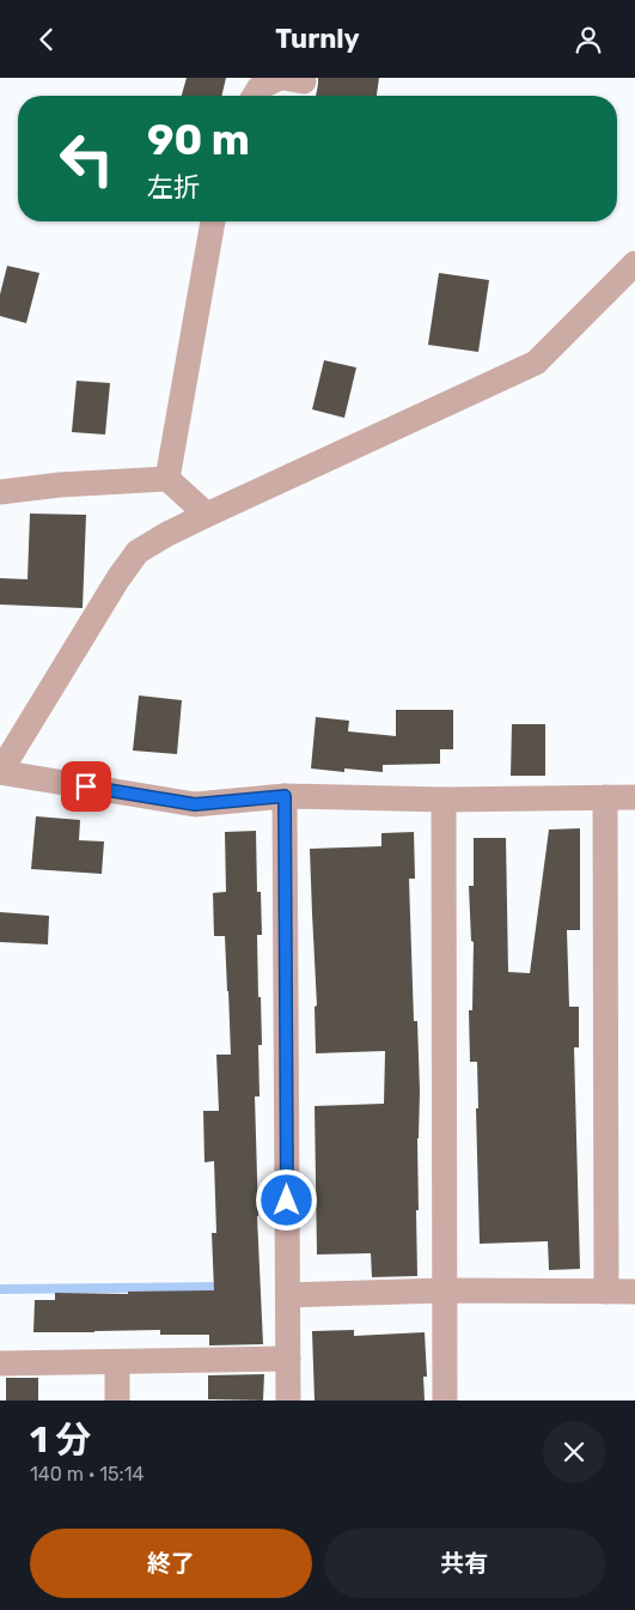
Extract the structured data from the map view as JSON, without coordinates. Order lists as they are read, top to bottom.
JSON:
{
  "page": {
    "header": "Turnly",
    "turn": ["90 m", "左折"],
    "heading": ["1 分", "140 m · 15:14"],
    "buttons": ["終了", "共有"]
  }
}
